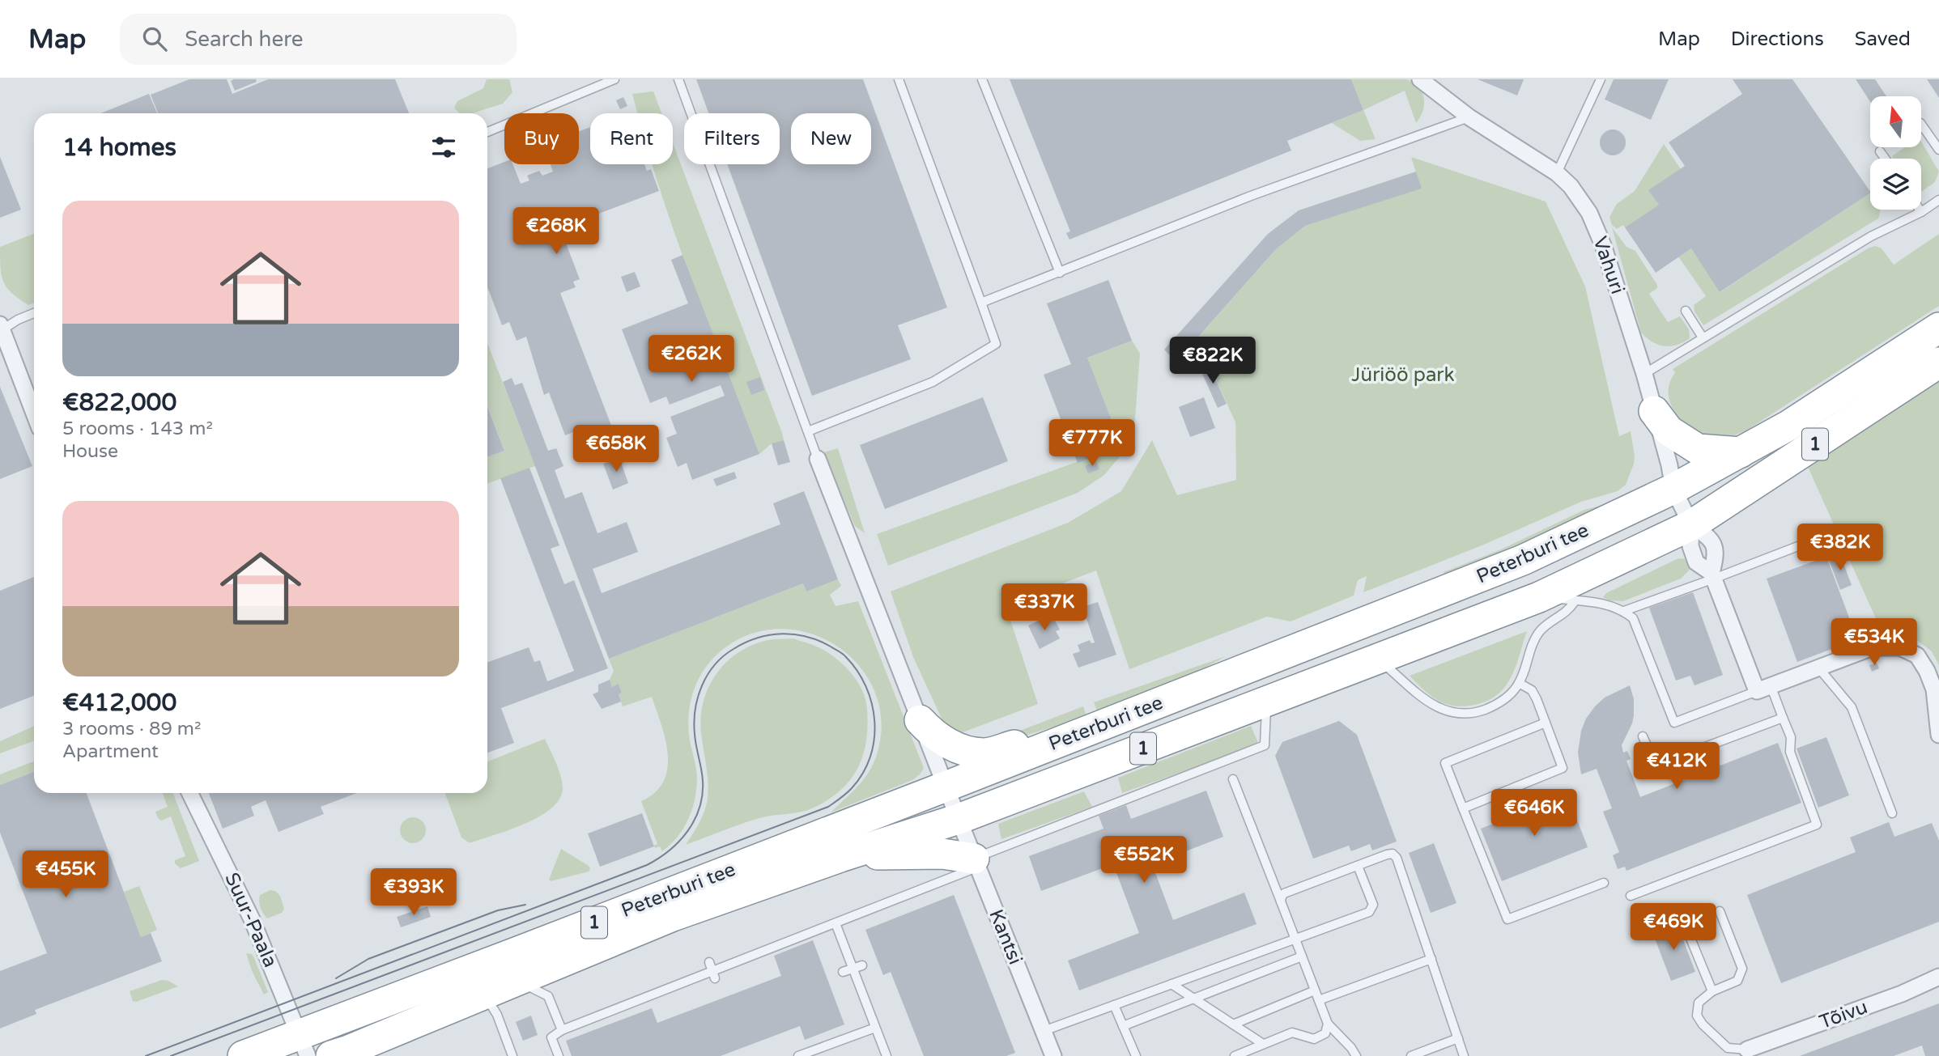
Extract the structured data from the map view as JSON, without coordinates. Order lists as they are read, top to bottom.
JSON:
{
  "streets": {
    "highway": ["1", "Peterburi tee"],
    "street": [
      "Vahuri",
      "Suur-Paala",
      "Kantsi",
      "Tõivu"
    ]
  },
  "crossings": [
    ["Vahuri", "Peterburi tee"],
    ["Peterburi tee", "Suur-Paala"],
    ["Peterburi tee", "Kantsi"]
  ],
  "parks": ["Jüriöö park"],
  "north": "top",
  "page": {
    "header": "Map",
    "search": "Search here",
    "nav": ["Map", "Directions", "Saved"],
    "chip": [
      "Buy",
      "Rent",
      "Filters",
      "New"
    ],
    "heading": "14 homes",
    "list": [
      {
        "name": "€822,000",
        "note": "5 rooms · 143 m² · House"
      },
      {
        "name": "€412,000",
        "note": "3 rooms · 89 m² · Apartment"
      }
    ],
    "price": [
      "€268K",
      "€262K",
      "€822K",
      "€777K",
      "€658K",
      "€382K",
      "€337K",
      "€534K",
      "€412K",
      "€646K",
      "€552K",
      "€455K",
      "€393K",
      "€469K"
    ]
  }
}
